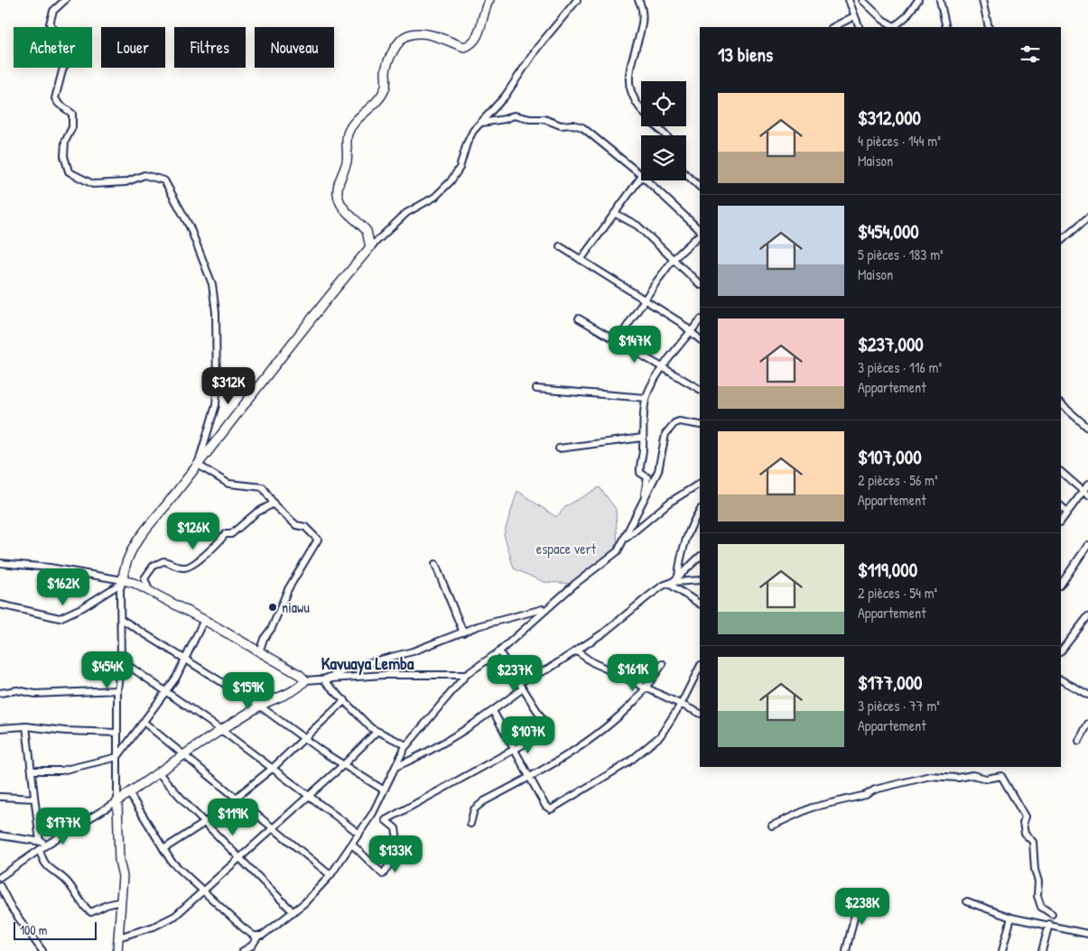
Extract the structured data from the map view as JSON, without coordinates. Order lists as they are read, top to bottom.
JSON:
{
  "districts": ["Kavuaya Lemba"],
  "parks": ["espace vert"],
  "places": ["niawu"],
  "scale_bar": "100 m",
  "page": {
    "chip": [
      "Acheter",
      "Louer",
      "Filtres",
      "Nouveau"
    ],
    "heading": "13 biens",
    "list": [
      {
        "name": "$312,000",
        "note": "4 pièces · 144 m² · Maison"
      },
      {
        "name": "$454,000",
        "note": "5 pièces · 183 m² · Maison"
      },
      {
        "name": "$237,000",
        "note": "3 pièces · 116 m² · Appartement"
      },
      {
        "name": "$107,000",
        "note": "2 pièces · 56 m² · Appartement"
      },
      {
        "name": "$119,000",
        "note": "2 pièces · 54 m² · Appartement"
      },
      {
        "name": "$177,000",
        "note": "3 pièces · 77 m² · Appartement"
      }
    ],
    "price": [
      "$147K",
      "$312K",
      "$126K",
      "$162K",
      "$454K",
      "$161K",
      "$237K",
      "$159K",
      "$107K",
      "$119K",
      "$177K",
      "$133K",
      "$238K"
    ],
    "scale": "100 m"
  }
}
